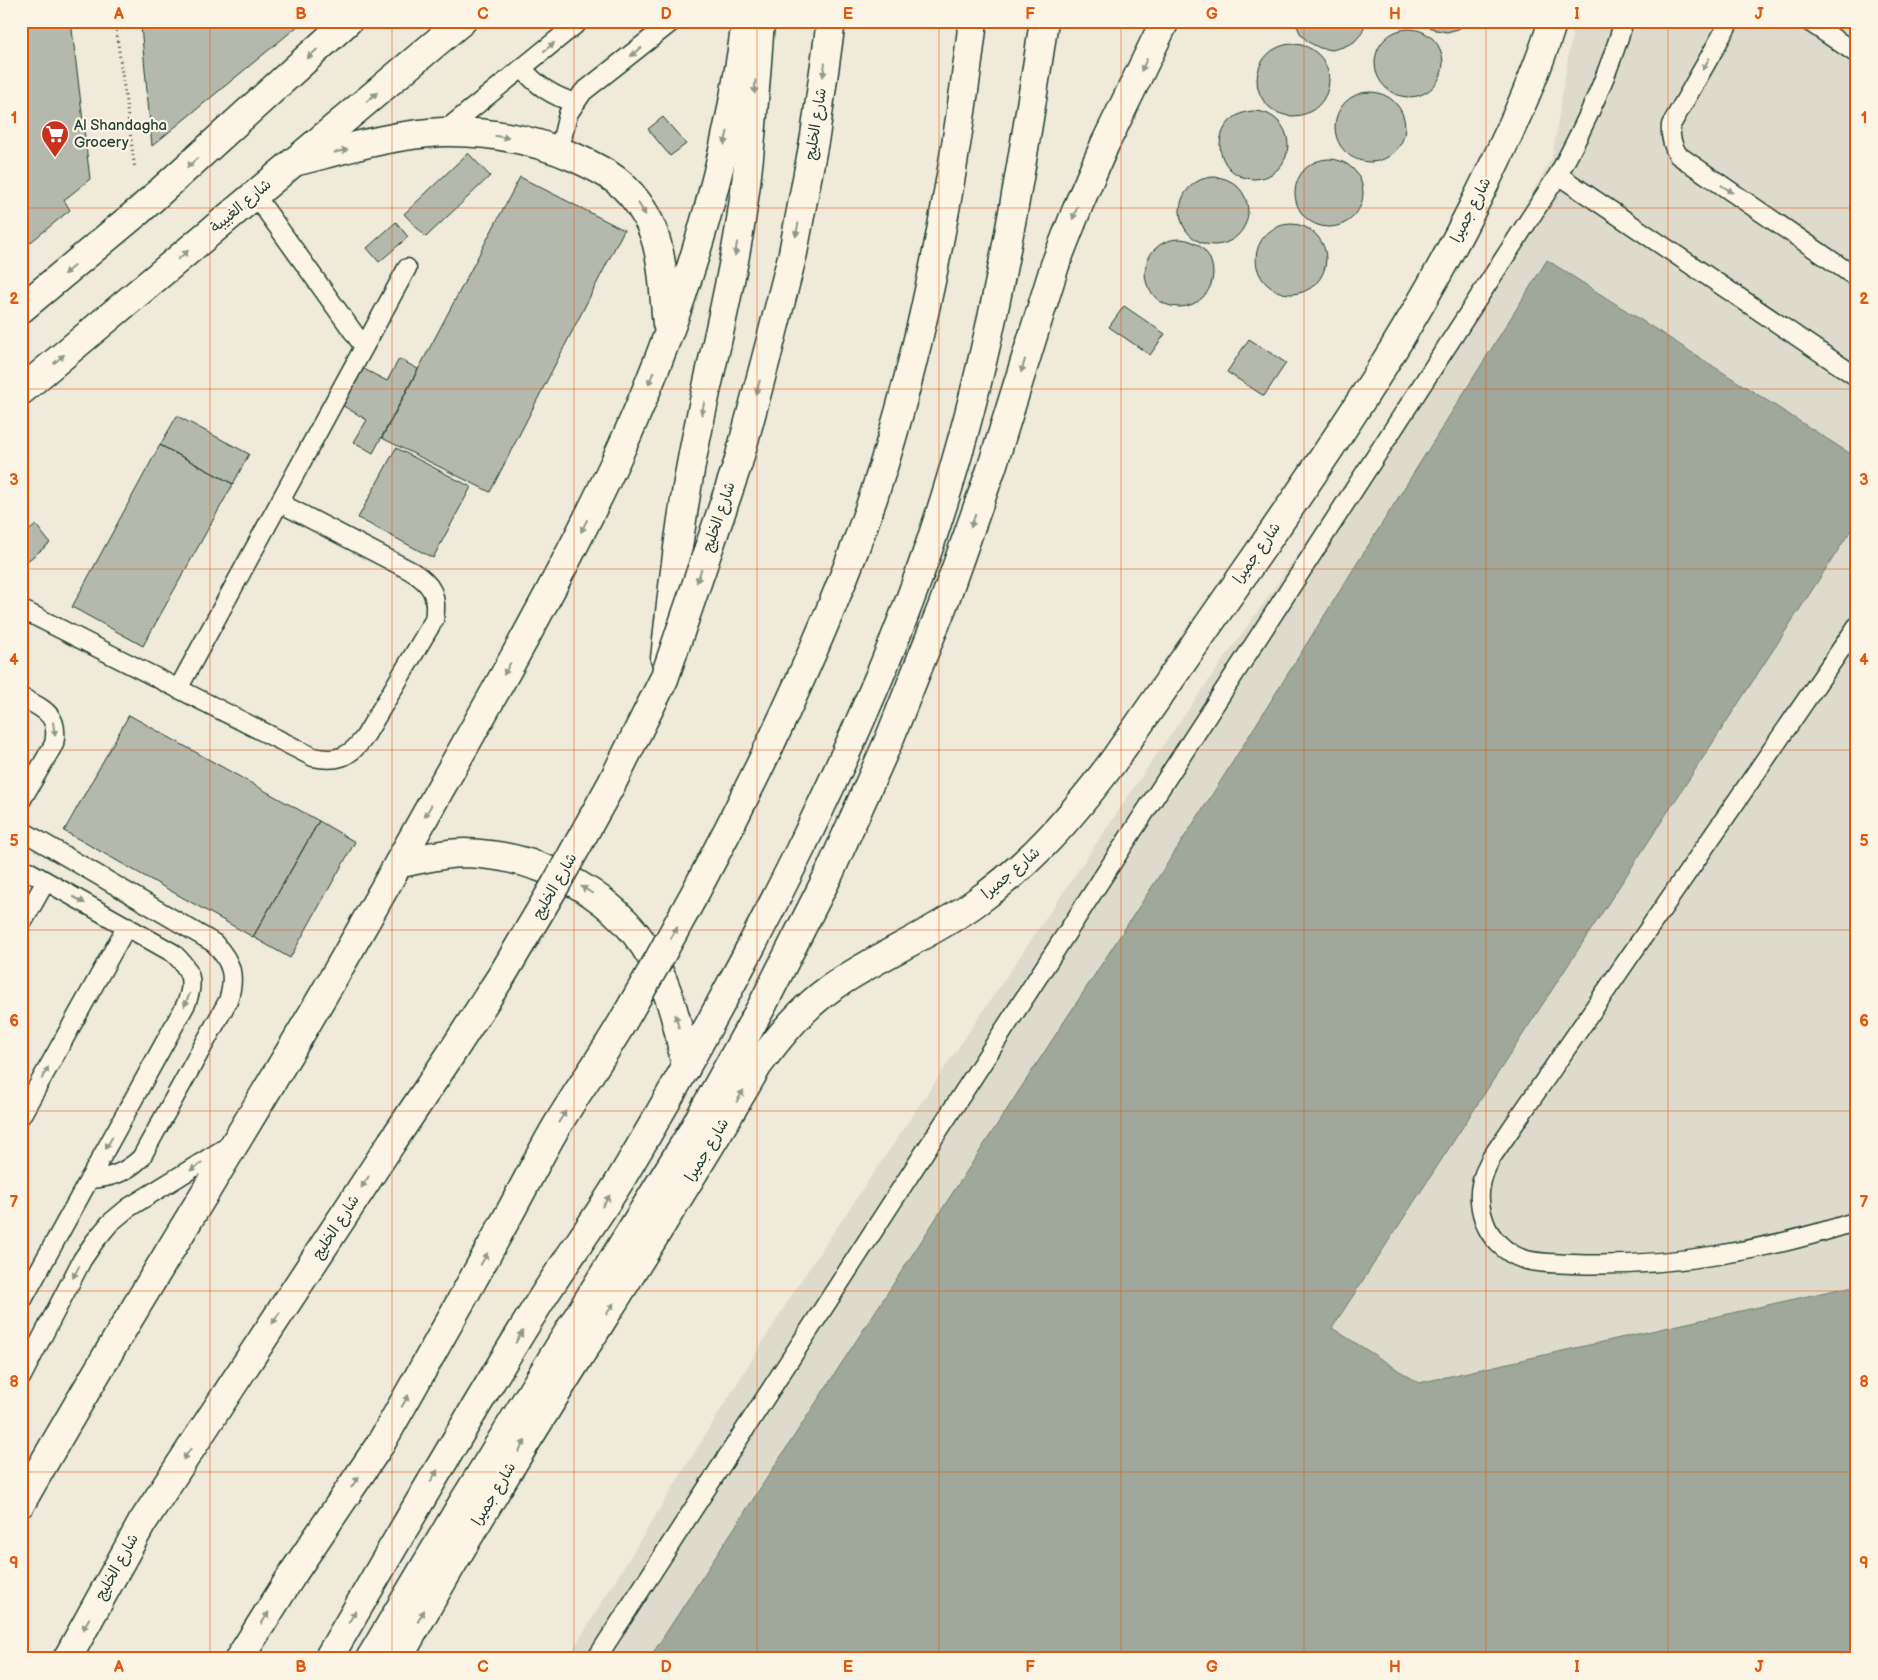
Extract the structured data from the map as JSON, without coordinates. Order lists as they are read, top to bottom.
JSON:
{
  "streets": {
    "main road": ["شارع الخليج", "شارع الغبيبة", "شارع جميرا"]
  },
  "places": {
    "supermarket": ["Al Shandagha Grocery"]
  },
  "grid": {
    "columns": [
      "A",
      "B",
      "C",
      "D",
      "E",
      "F",
      "G",
      "H",
      "I",
      "J"
    ],
    "rows": [
      "1",
      "2",
      "3",
      "4",
      "5",
      "6",
      "7",
      "8",
      "9"
    ]
  }
}
